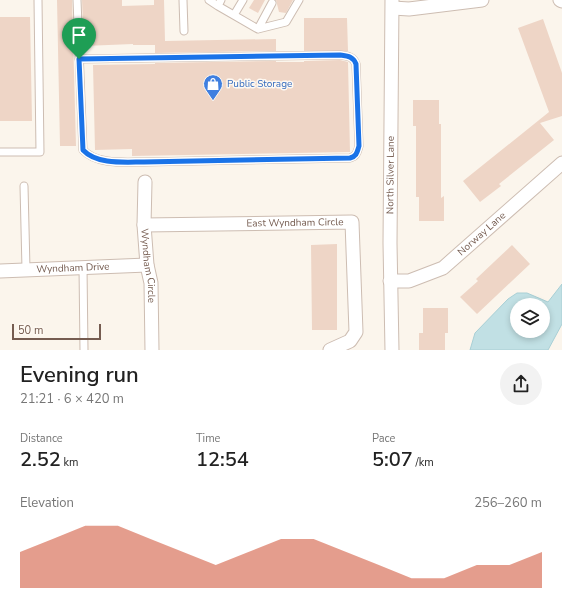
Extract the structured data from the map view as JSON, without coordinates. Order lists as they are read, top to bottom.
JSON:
{
  "streets": {
    "street": [
      "North Silver Lane",
      "East Wyndham Circle",
      "Norway Lane",
      "Wyndham Circle",
      "Wyndham Drive"
    ]
  },
  "crossings": [
    ["North Silver Lane", "Norway Lane"],
    ["East Wyndham Circle", "Wyndham Circle"],
    ["Wyndham Circle", "Wyndham Drive"]
  ],
  "places": {
    "shop": ["Public Storage"]
  },
  "scale_bar": "50 m",
  "page": {
    "scale": "50 m",
    "heading": ["Evening run", "21:21 · 6 × 420 m"],
    "stats": [
      ["Distance", "2.52 km"],
      ["Time", "12:54"],
      ["Pace", "5:07 /km"]
    ],
    "chart": ["Elevation", "256–260 m"]
  }
}
